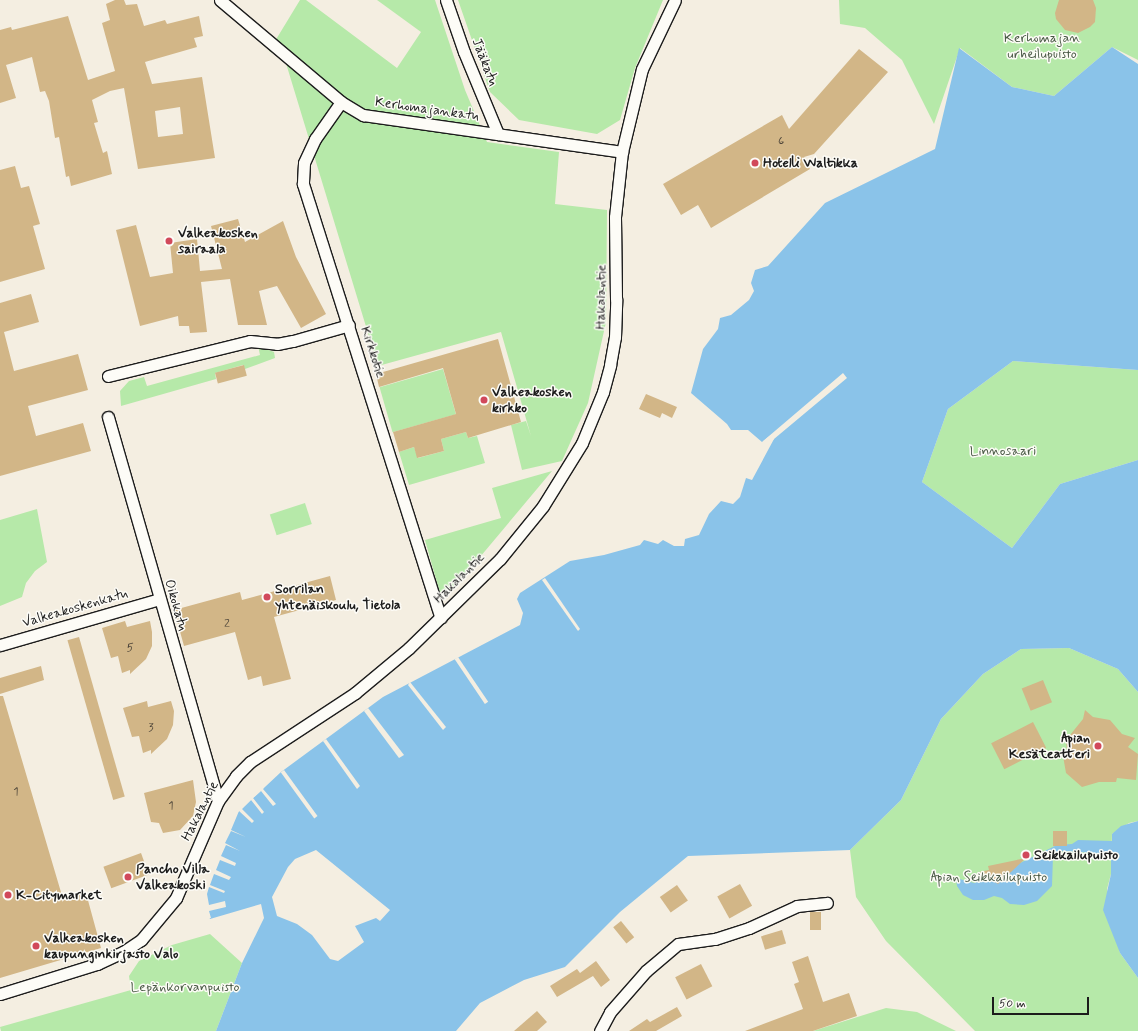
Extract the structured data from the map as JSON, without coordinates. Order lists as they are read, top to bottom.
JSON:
{
  "streets": {
    "street": [
      "Jääkatu",
      "Kerhomajankatu",
      "Hakalantie",
      "Kirkkotie",
      "Oikokatu",
      "Valkeakoskenkatu"
    ]
  },
  "crossings": [
    ["Jääkatu", "Kerhomajankatu"],
    ["Kerhomajankatu", "Hakalantie"],
    ["Kerhomajankatu", "Kirkkotie"],
    ["Hakalantie", "Kirkkotie"],
    ["Hakalantie", "Oikokatu"],
    ["Oikokatu", "Valkeakoskenkatu"]
  ],
  "parks": [
    "Kerhomajan urheilupuisto",
    "Linnosaari",
    "Apian Seikkailupuisto",
    "Lepänkorvanpuisto"
  ],
  "places": [
    "Hotelli Waltikka",
    "Valkeakosken sairaala",
    "Valkeakosken kirkko",
    "Sorrilan yhtenäiskoulu, Tietola",
    "Apian Kesäteatteri",
    "Seikkailupuisto",
    "Pancho Villa Valkeakoski",
    "K-Citymarket",
    "Valkeakosken kaupunginkirjasto Valo"
  ],
  "house_numbers": [
    "6",
    "2",
    "5",
    "3",
    "1",
    "1"
  ],
  "scale_bar": "50 m"
}
